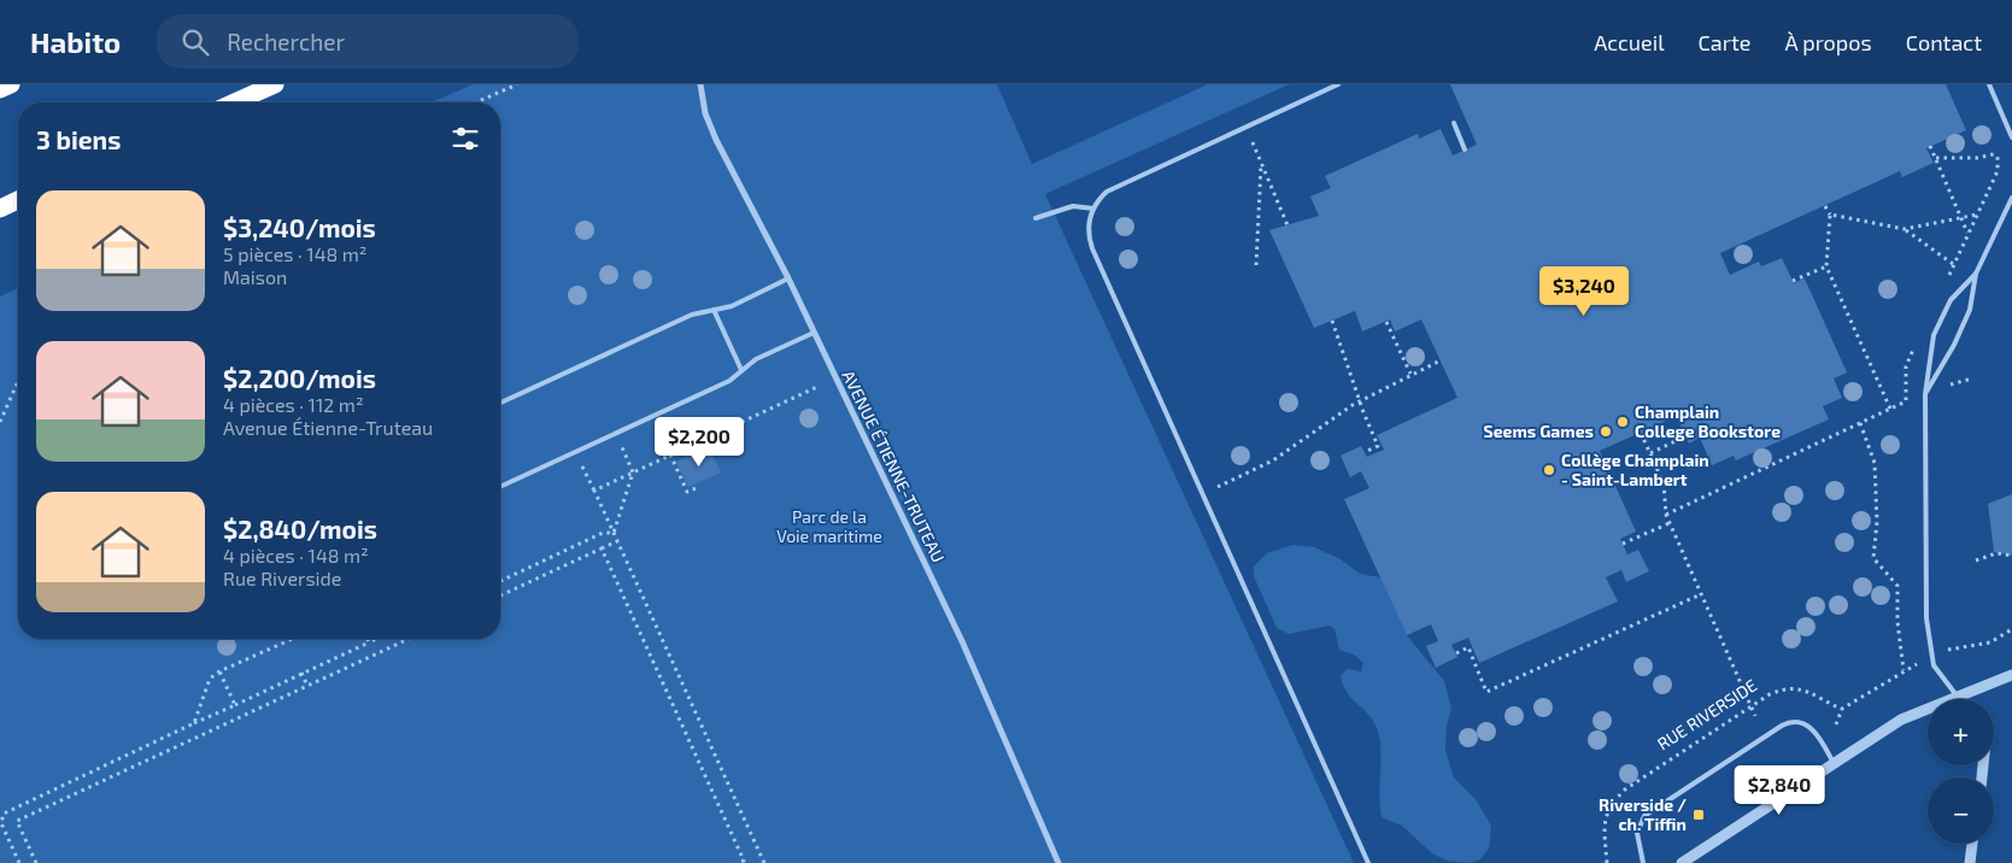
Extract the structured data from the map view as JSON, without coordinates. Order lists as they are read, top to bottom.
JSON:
{
  "streets": {
    "street": ["AVENUE ÉTIENNE-TRUTEAU"],
    "path": ["RUE RIVERSIDE"]
  },
  "parks": ["Parc de la Voie maritime"],
  "places": {
    "other": ["Champlain College Bookstore", "Seems Games", "Collège Champlain - Saint-Lambert"],
    "transit": ["Riverside / ch. Tiffin"]
  },
  "page": {
    "header": "Habito",
    "search": "Rechercher",
    "nav": [
      "Accueil",
      "Carte",
      "À propos",
      "Contact"
    ],
    "heading": "3 biens",
    "list": [
      {
        "name": "$3,240/mois",
        "note": "5 pièces · 148 m² · Maison"
      },
      {
        "name": "$2,200/mois",
        "note": "4 pièces · 112 m² · Avenue Étienne-Truteau"
      },
      {
        "name": "$2,840/mois",
        "note": "4 pièces · 148 m² · Rue Riverside"
      }
    ],
    "price": ["$3,240", "$2,200", "$2,840"],
    "map_buttons": ["+", "−"]
  }
}
